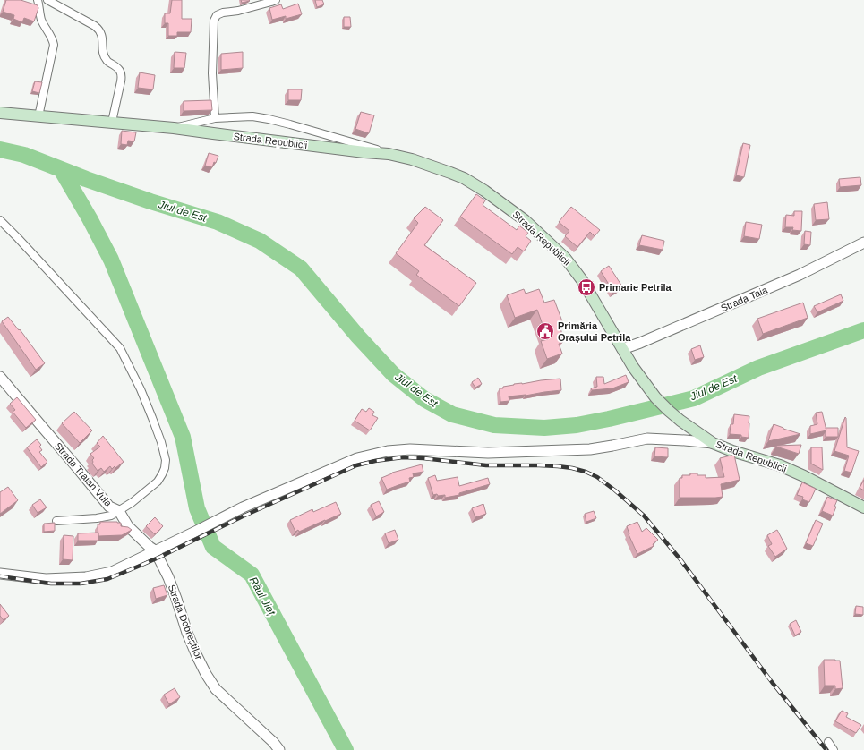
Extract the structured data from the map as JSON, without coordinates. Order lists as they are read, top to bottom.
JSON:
{
  "streets": {
    "main road": ["Strada Republicii"],
    "street": ["Strada Taia", "Strada Traian Vuia", "Strada Dobreștilor"]
  },
  "crossings": [
    ["Strada Republicii", "Strada Taia"],
    ["Strada Traian Vuia", "Strada Dobreștilor"]
  ],
  "water": ["Jiul de Est", "Râul Jieț"],
  "places": {
    "bus stop": ["Primarie Petrila"],
    "public building": ["Primăria Orașului Petrila"]
  }
}
